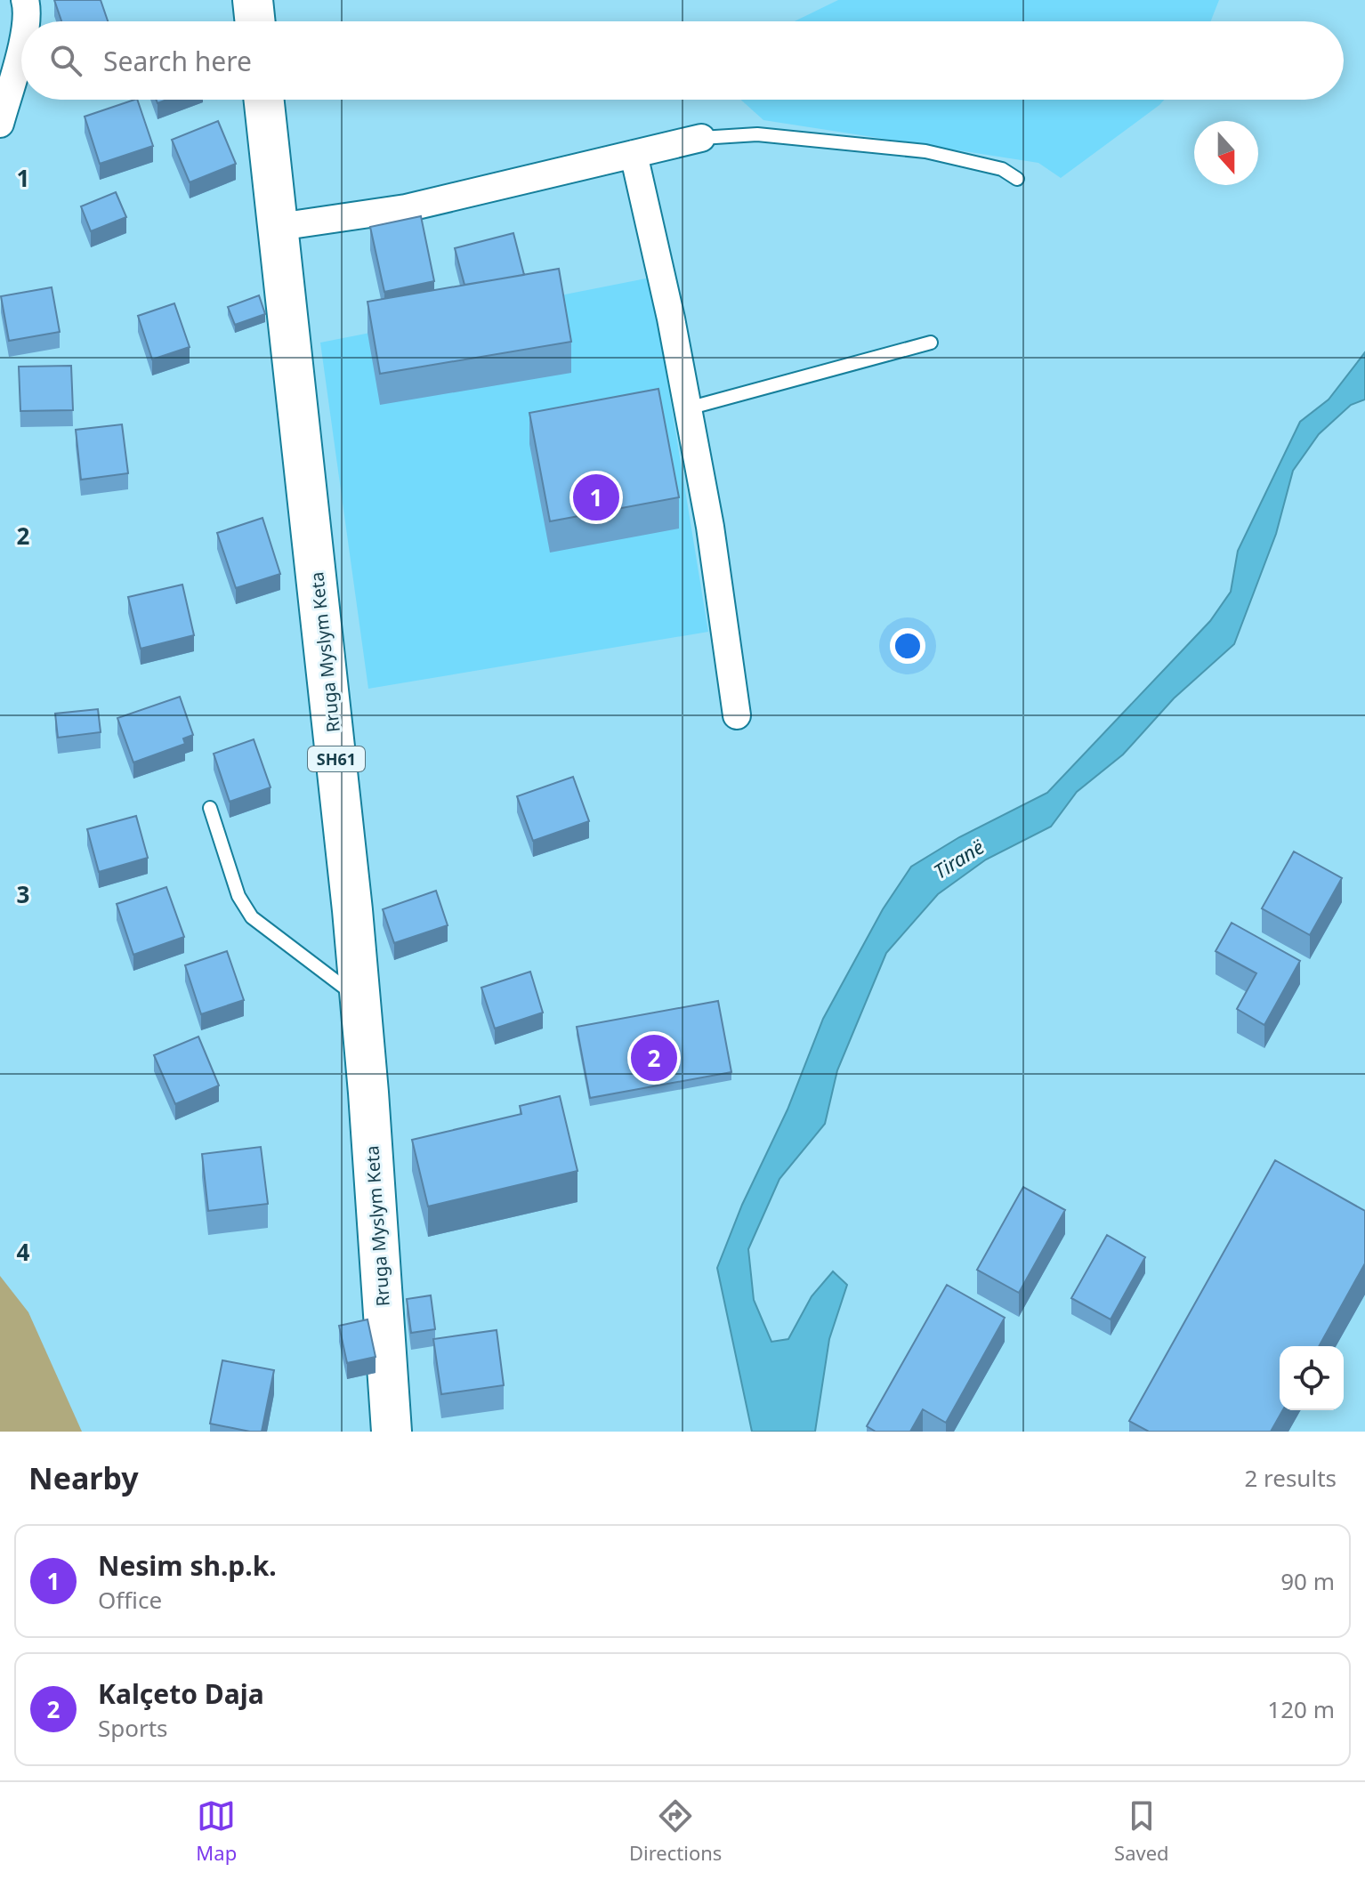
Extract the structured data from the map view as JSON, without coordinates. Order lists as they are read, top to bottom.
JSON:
{
  "streets": {
    "main road": ["Rruga Myslym Keta", "SH61"]
  },
  "water": ["Tiranë"],
  "north": "bottom",
  "page": {
    "search": "Search here",
    "pins": ["1", "2"],
    "heading": ["Nearby", "2 results"],
    "list": [
      {
        "mark": "1",
        "name": "Nesim sh.p.k.",
        "note": "Office",
        "value": "90 m"
      },
      {
        "mark": "2",
        "name": "Kalçeto Daja",
        "note": "Sports",
        "value": "120 m"
      }
    ],
    "nav": ["Map", "Directions", "Saved"]
  },
  "grid": {
    "rows": [
      "1",
      "2",
      "3",
      "4"
    ]
  }
}
